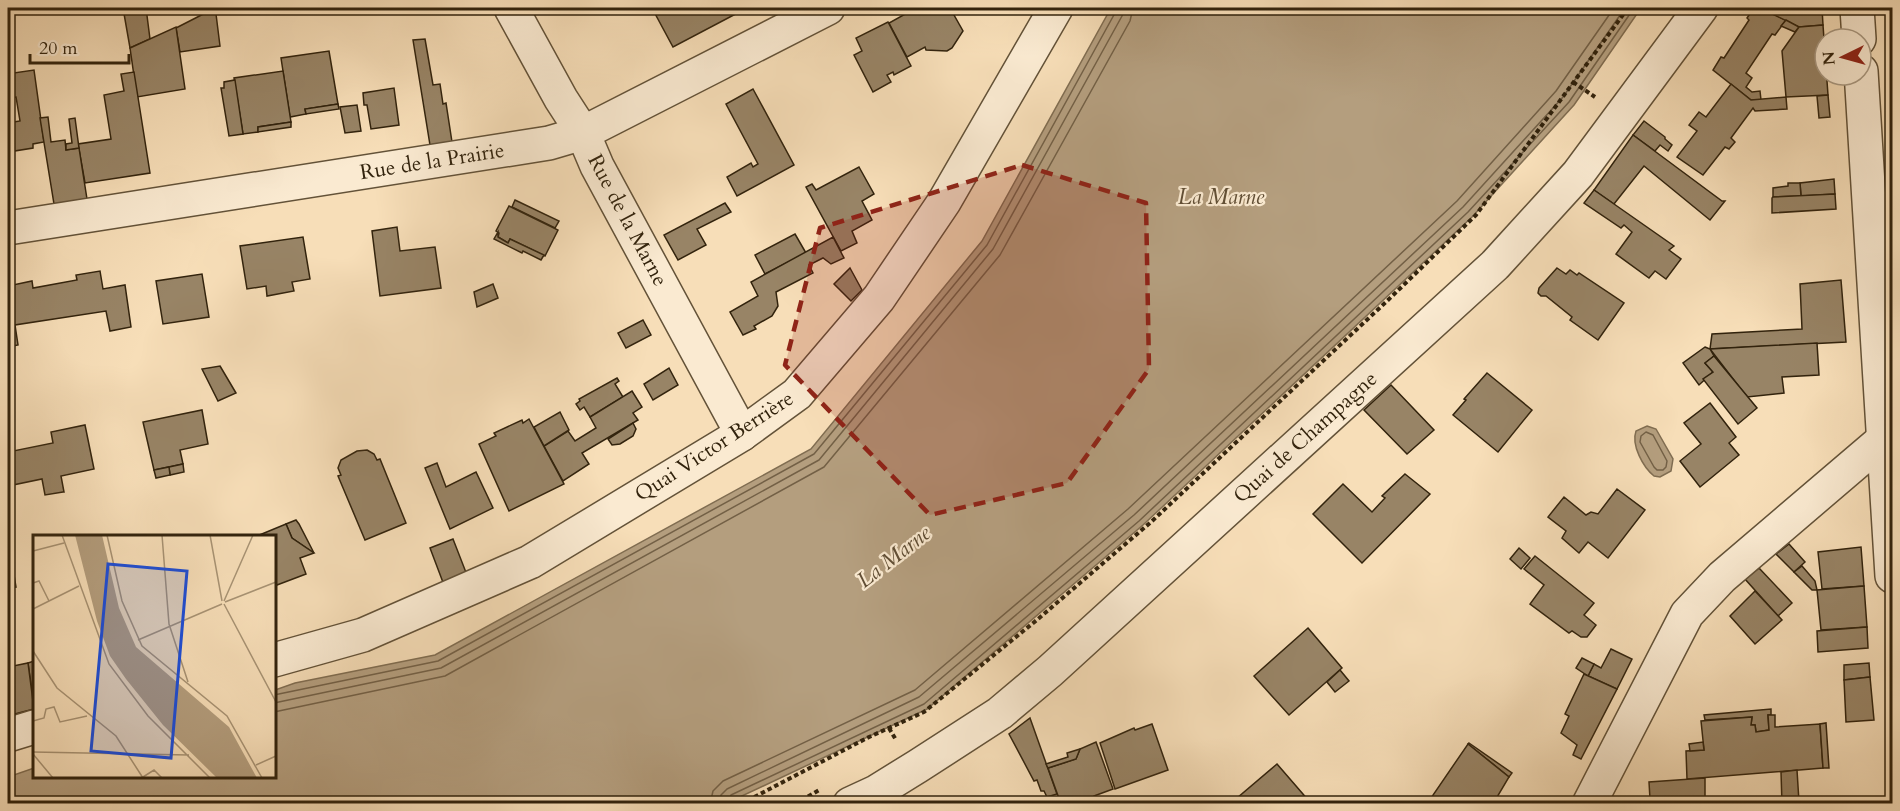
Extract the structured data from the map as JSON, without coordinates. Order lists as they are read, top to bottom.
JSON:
{
  "streets": {
    "street": [
      "Rue de la Prairie",
      "Rue de la Marne",
      "Quai de Champagne",
      "Quai Victor Berrière"
    ]
  },
  "crossings": [
    ["Rue de la Prairie", "Rue de la Marne"],
    ["Rue de la Marne", "Quai Victor Berrière"]
  ],
  "water": ["La Marne"],
  "scale_bar": "20 m",
  "north": "left"
}
